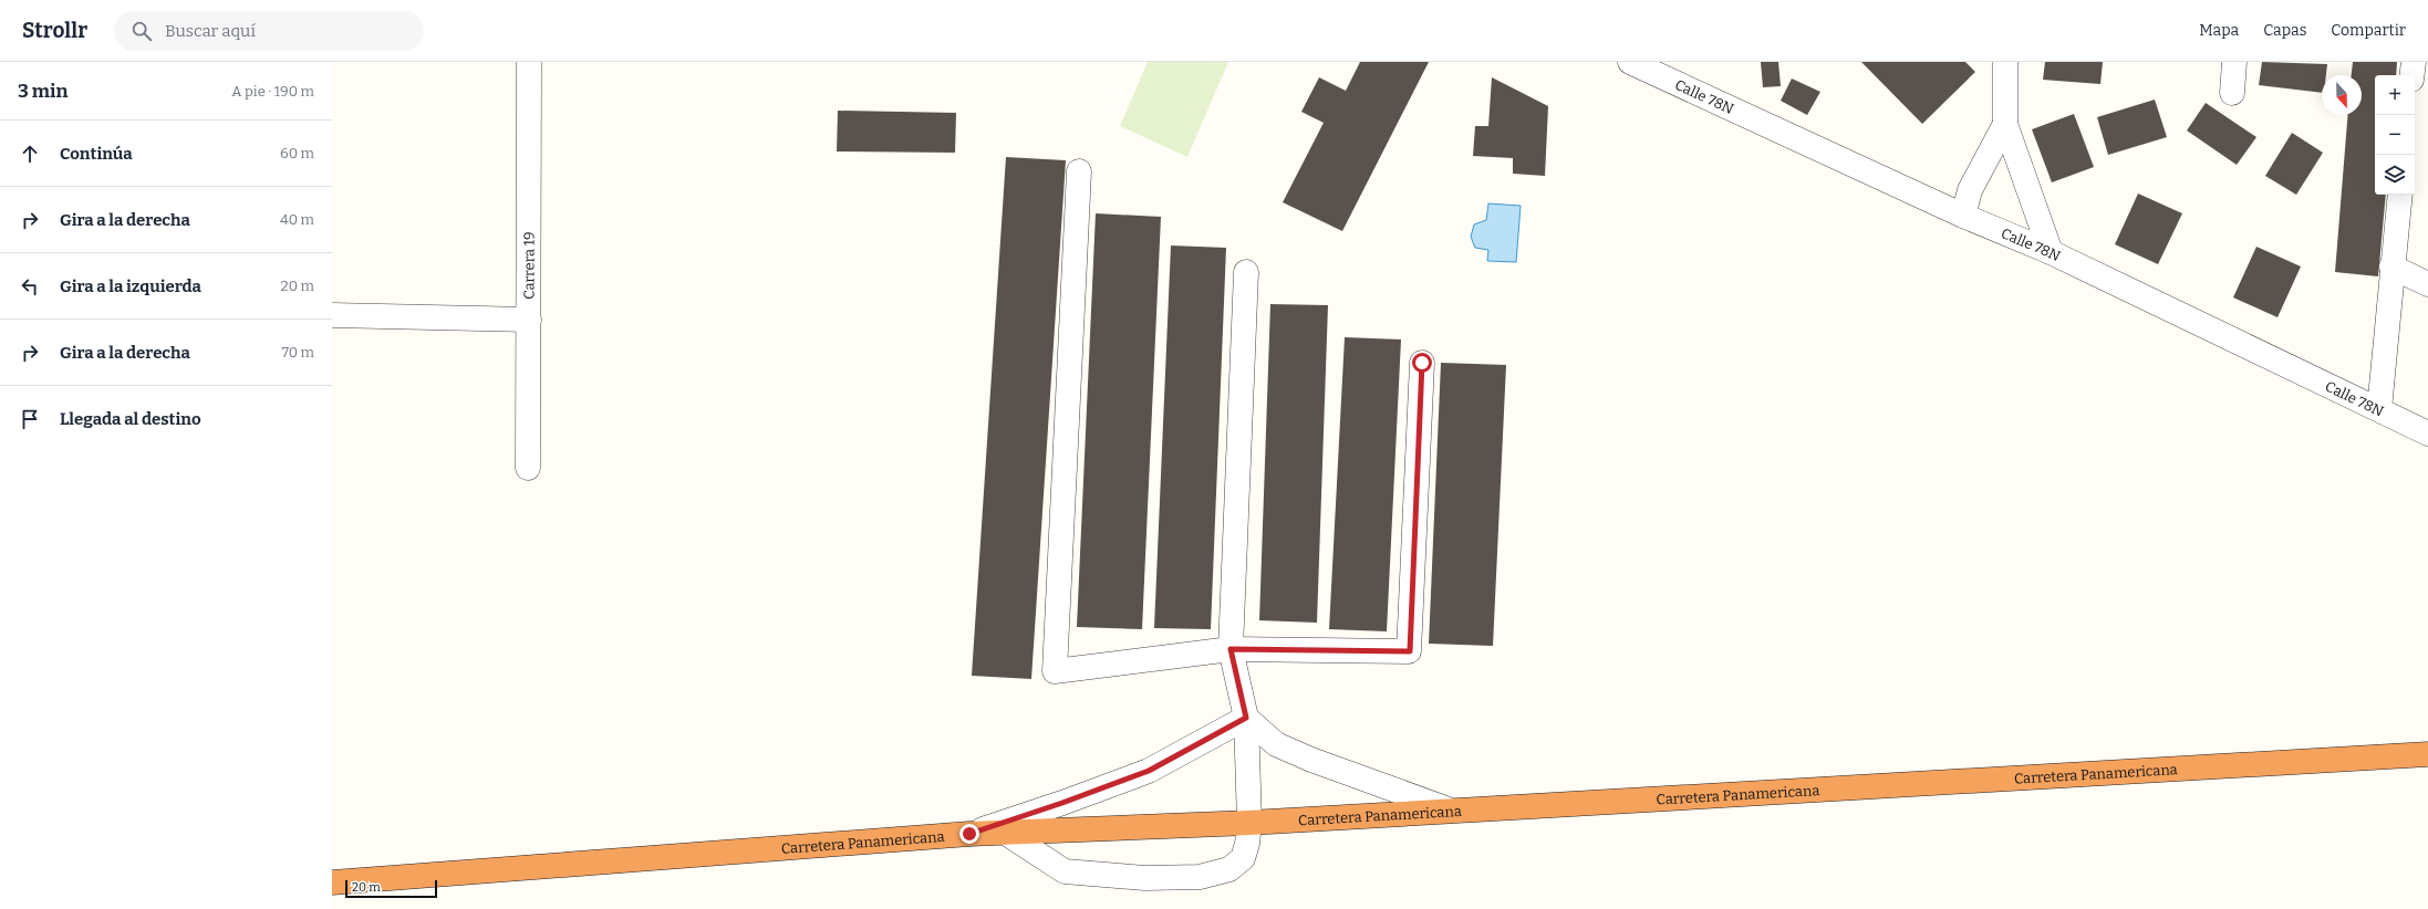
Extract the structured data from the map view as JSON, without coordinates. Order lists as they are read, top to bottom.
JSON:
{
  "streets": {
    "highway": ["Carretera Panamericana"],
    "street": ["Calle 78N", "Carrera 19"]
  },
  "scale_bar": "20 m",
  "north": "bottom",
  "page": {
    "header": "Strollr",
    "search": "Buscar aquí",
    "nav": ["Mapa", "Capas", "Compartir"],
    "heading": ["3 min", "A pie · 190 m"],
    "map_buttons": ["+", "−"],
    "list": [
      ["Continúa", "60 m"],
      ["Gira a la derecha", "40 m"],
      ["Gira a la izquierda", "20 m"],
      ["Gira a la derecha", "70 m"],
      "Llegada al destino"
    ],
    "scale": "20 m"
  }
}
